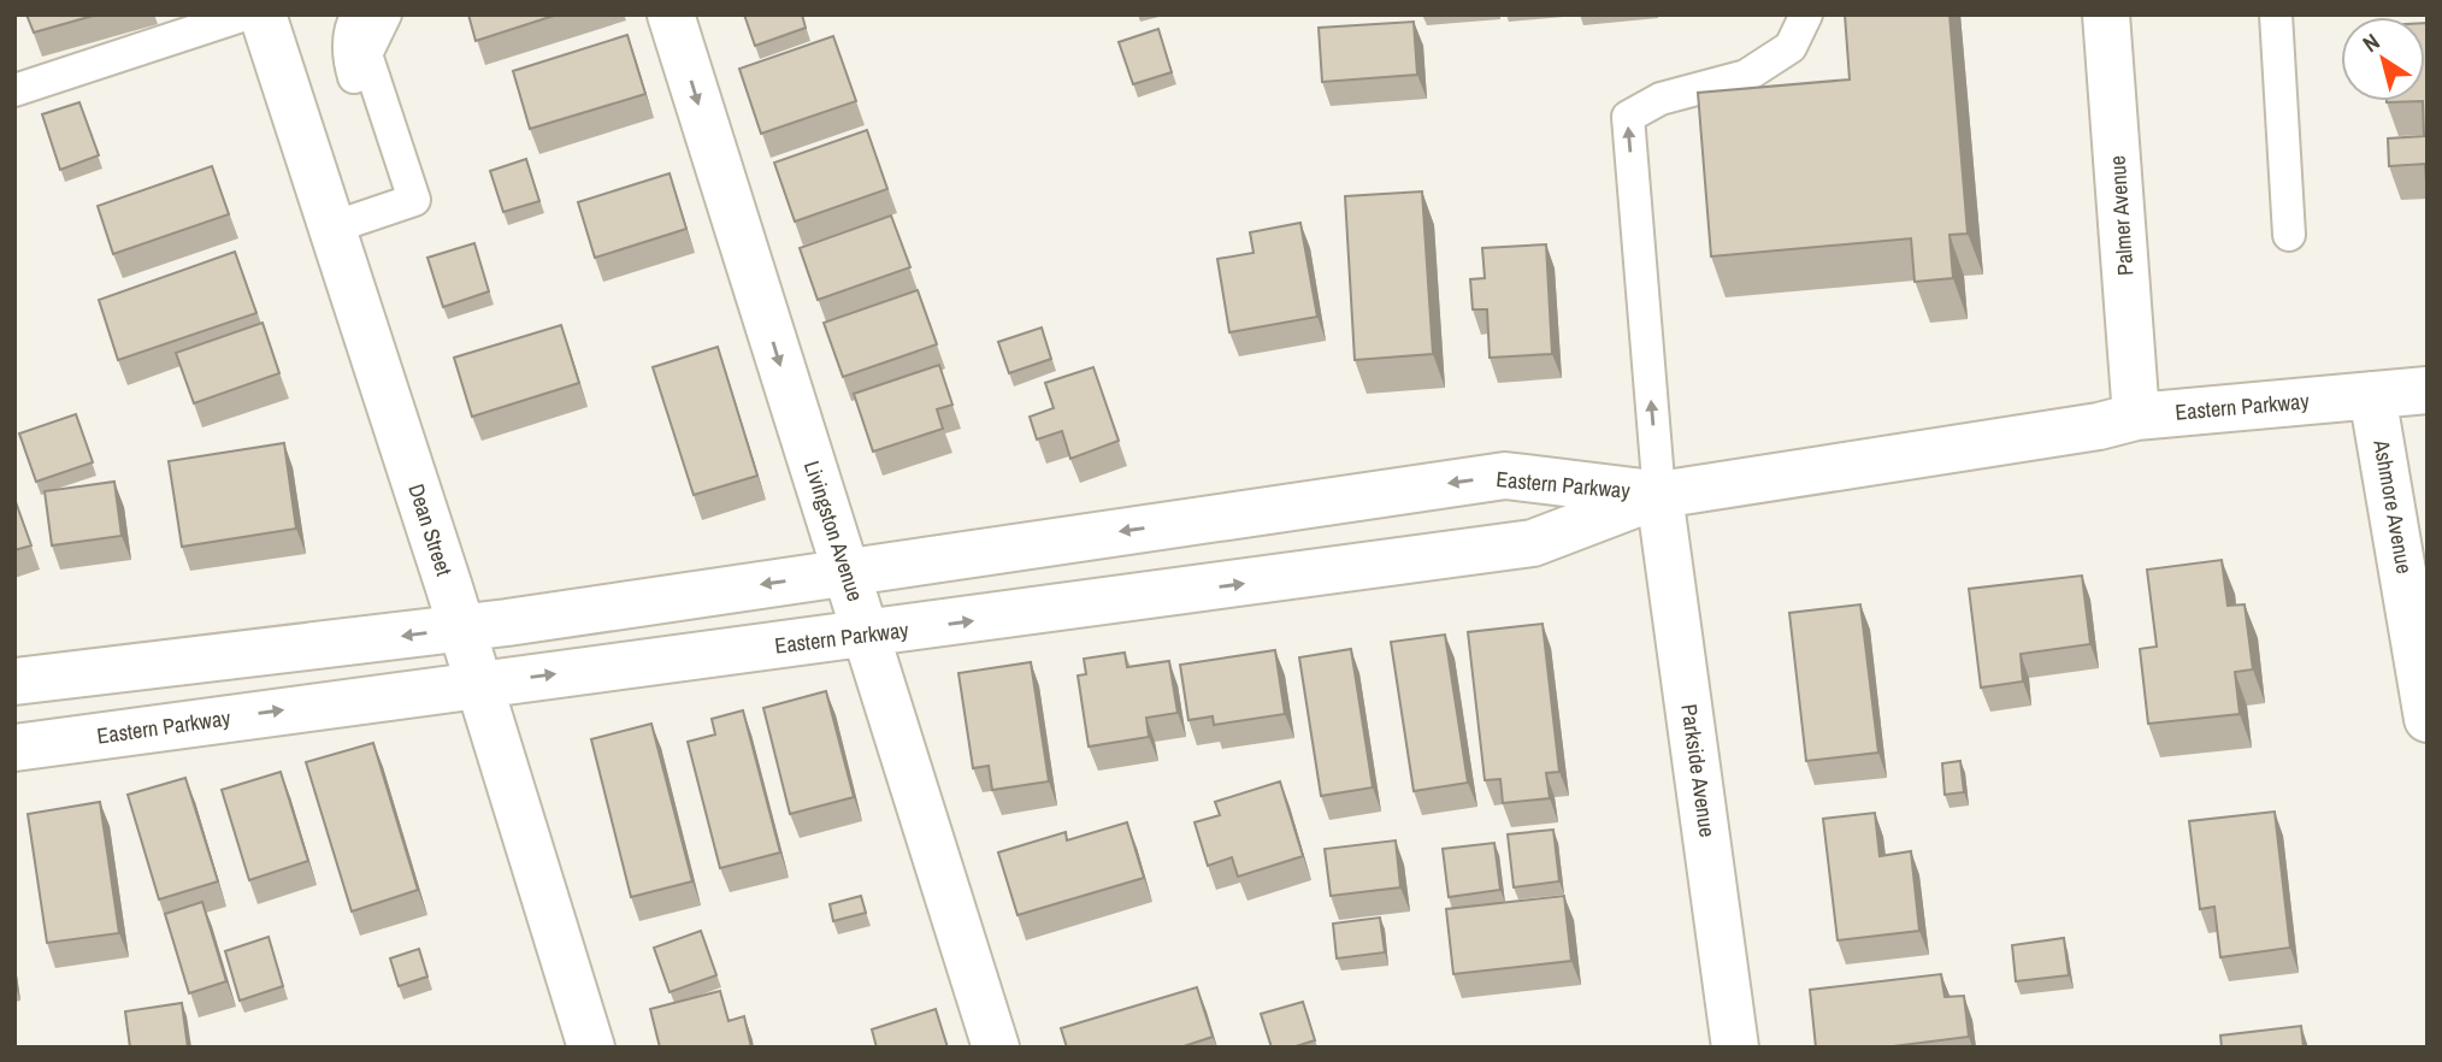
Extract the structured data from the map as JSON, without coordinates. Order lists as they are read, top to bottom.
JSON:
{
  "streets": {
    "street": [
      "Palmer Avenue",
      "Eastern Parkway",
      "Ashmore Avenue",
      "Dean Street",
      "Livingston Avenue",
      "Parkside Avenue"
    ]
  },
  "crossings": [
    ["Palmer Avenue", "Eastern Parkway"],
    ["Eastern Parkway", "Ashmore Avenue"],
    ["Eastern Parkway", "Dean Street"],
    ["Eastern Parkway", "Livingston Avenue"],
    ["Eastern Parkway", "Parkside Avenue"]
  ],
  "one_way": ["Livingston Avenue"],
  "north": "top left"
}
